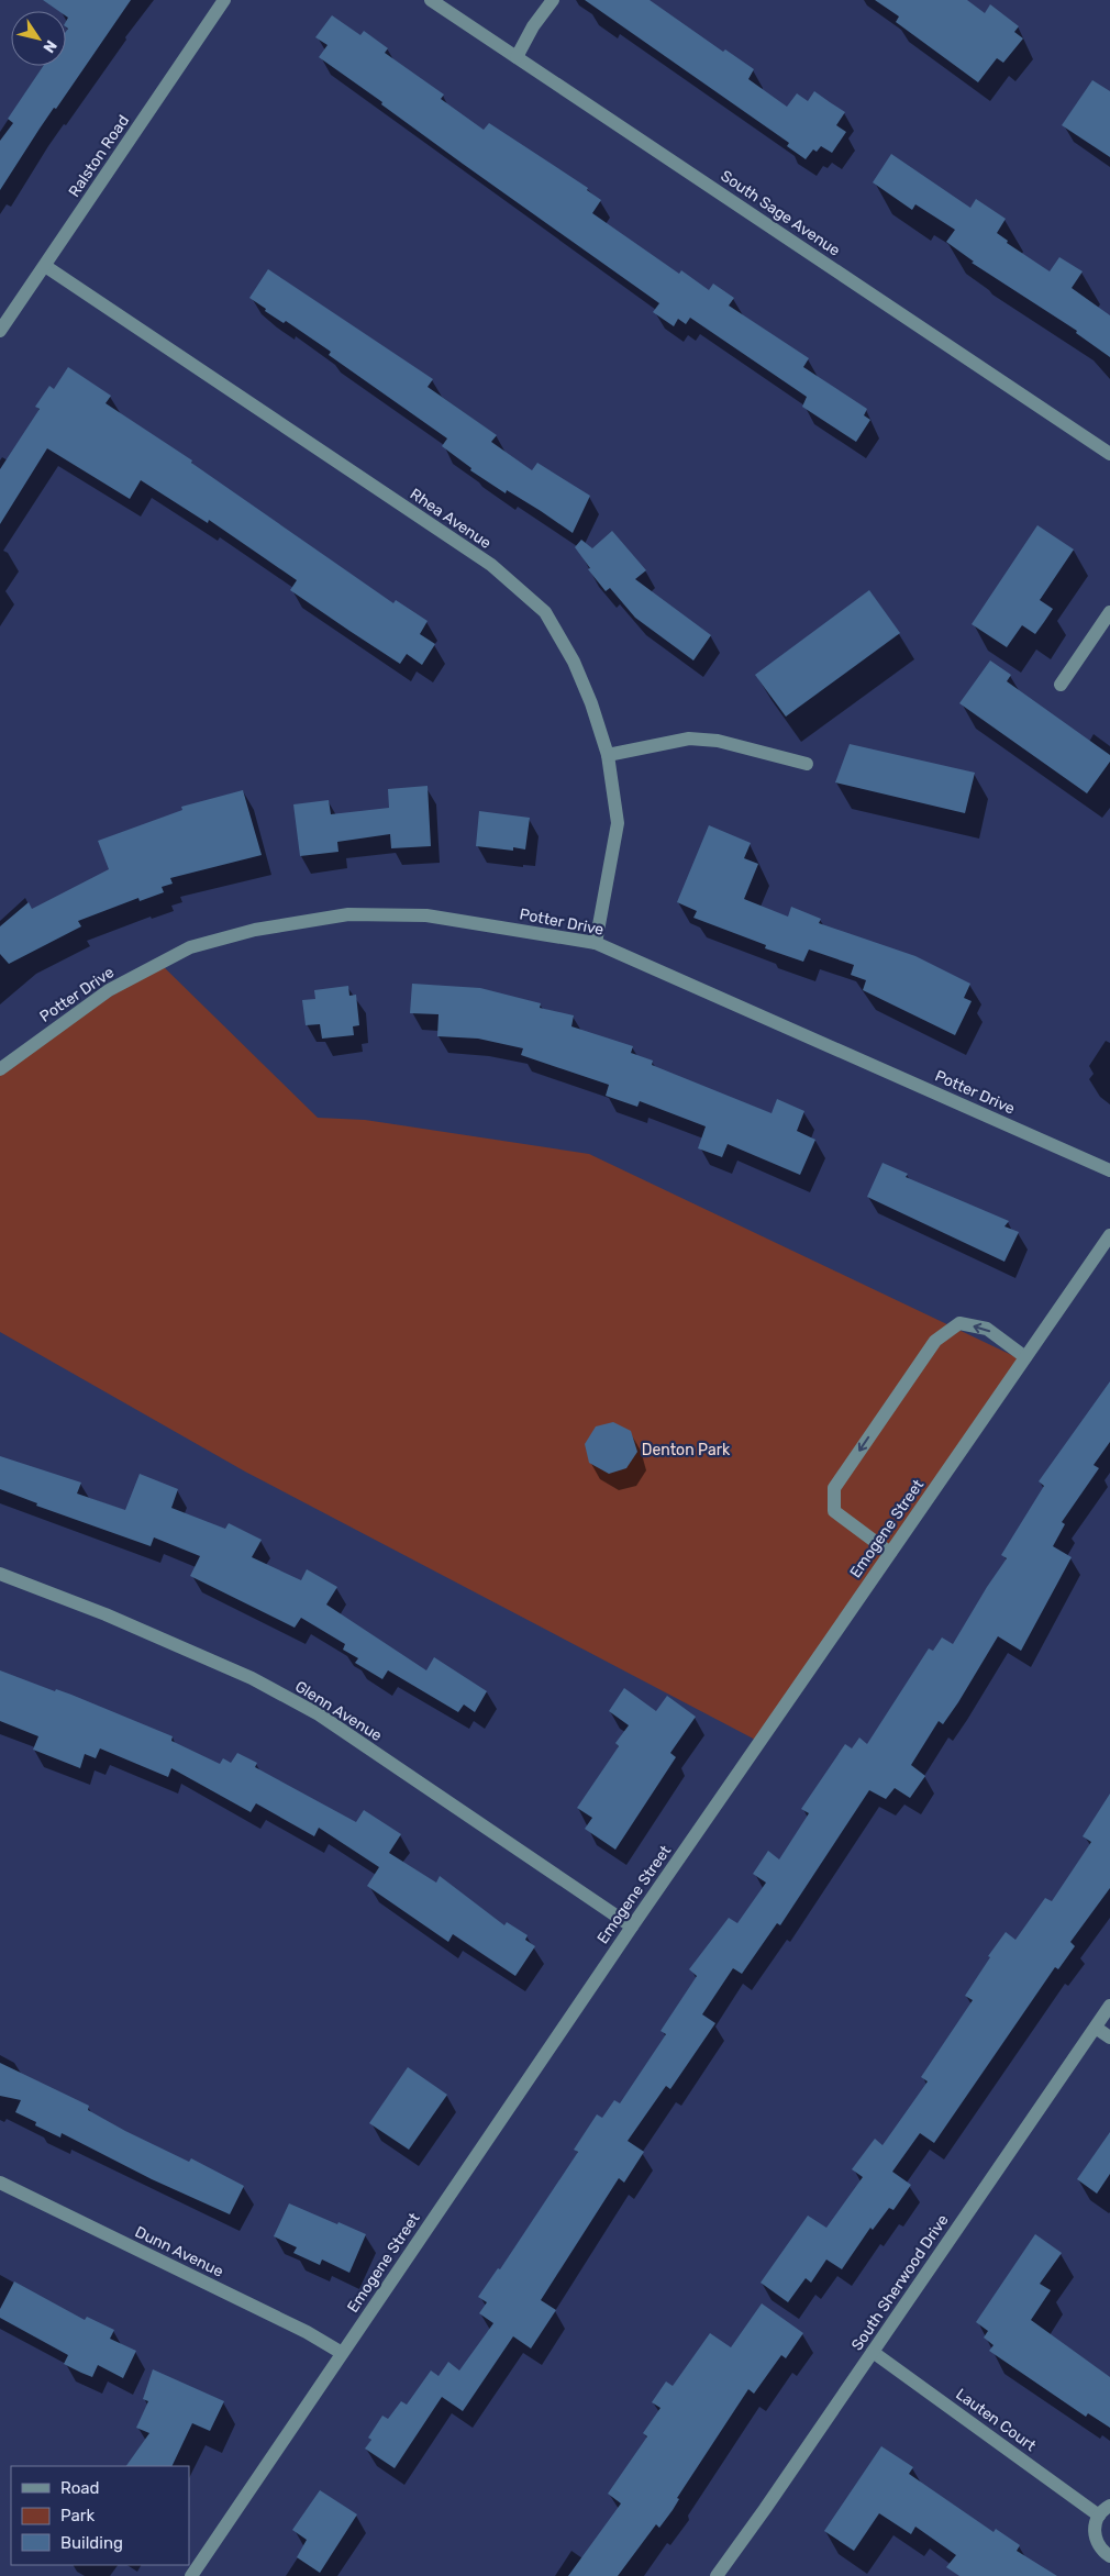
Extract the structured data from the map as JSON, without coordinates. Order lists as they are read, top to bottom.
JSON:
{
  "streets": {
    "street": [
      "Ralston Road",
      "South Sage Avenue",
      "Rhea Avenue",
      "Potter Drive",
      "Emogene Street",
      "Glenn Avenue",
      "Dunn Avenue",
      "South Sherwood Drive",
      "Lauten Court"
    ]
  },
  "crossings": [
    ["Ralston Road", "Rhea Avenue"],
    ["Rhea Avenue", "Potter Drive"],
    ["Emogene Street", "Glenn Avenue"],
    ["Emogene Street", "Dunn Avenue"],
    ["South Sherwood Drive", "Lauten Court"]
  ],
  "parks": ["Denton Park"],
  "legend": ["Road", "Park", "Building"],
  "north": "bottom right"
}
